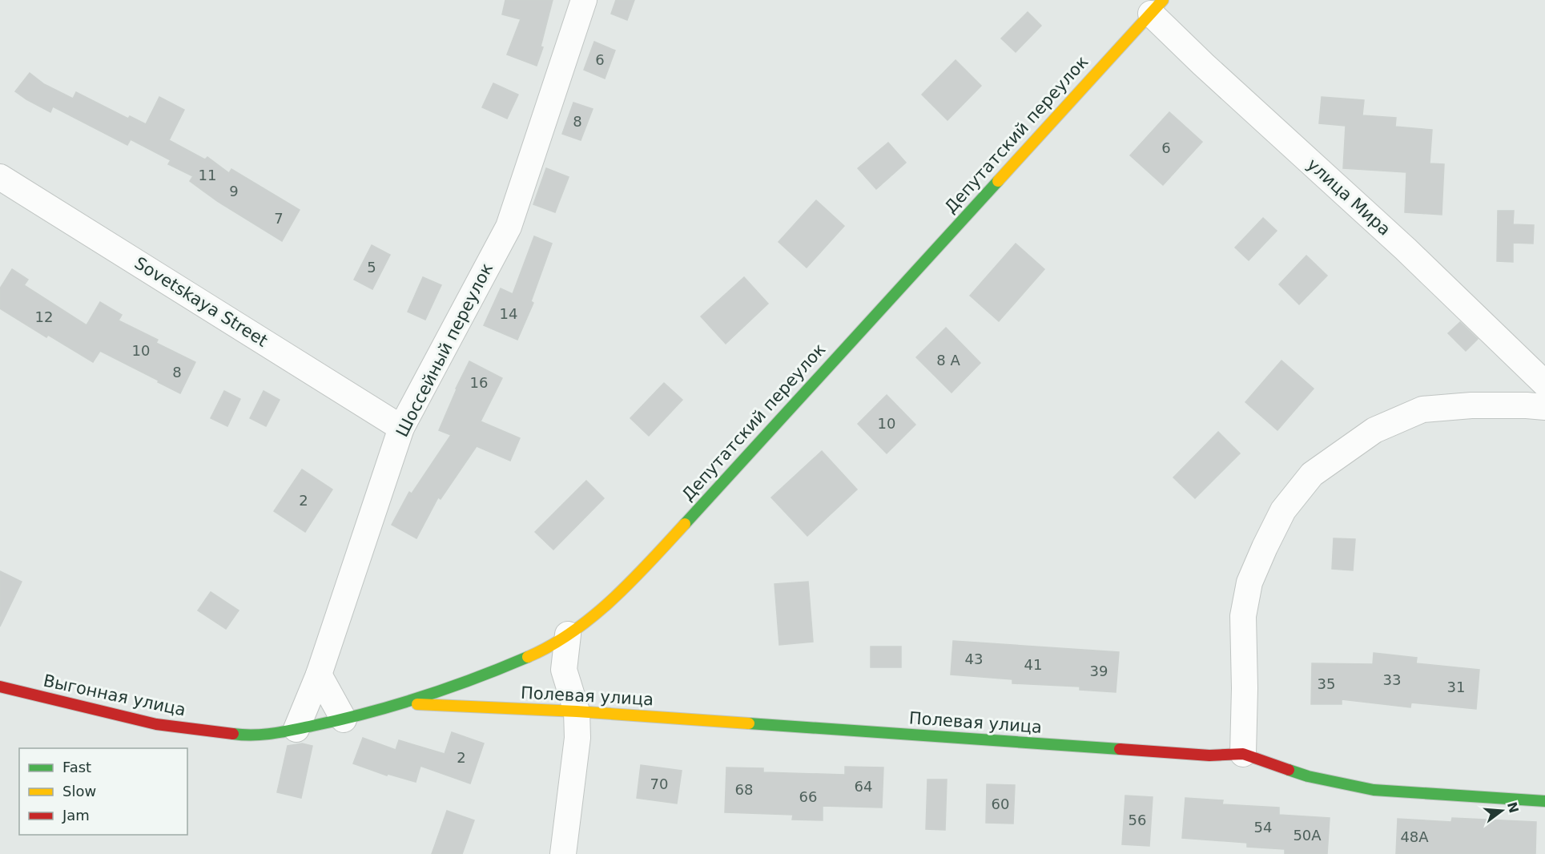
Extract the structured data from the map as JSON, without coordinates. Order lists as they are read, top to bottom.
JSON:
{
  "streets": {
    "street": [
      "Депутатский переулок",
      "улица Мира",
      "Sovetskaya Street",
      "Шоссейный переулок",
      "Выгонная улица",
      "Полевая улица"
    ]
  },
  "crossings": [
    ["Депутатский переулок", "улица Мира"],
    ["Депутатский переулок", "Шоссейный переулок"],
    ["Депутатский переулок", "Выгонная улица"],
    ["Депутатский переулок", "Полевая улица"],
    ["Sovetskaya Street", "Шоссейный переулок"],
    ["Шоссейный переулок", "Выгонная улица"]
  ],
  "house_numbers": [
    "6",
    "8",
    "6",
    "11",
    "9",
    "7",
    "5",
    "14",
    "12",
    "10",
    "8 А",
    "8",
    "16",
    "10",
    "2",
    "43",
    "41",
    "39",
    "33",
    "35",
    "31",
    "2",
    "70",
    "64",
    "68",
    "66",
    "60",
    "56",
    "54",
    "50А",
    "48А"
  ],
  "legend": ["Fast", "Slow", "Jam"],
  "north": "right"
}
